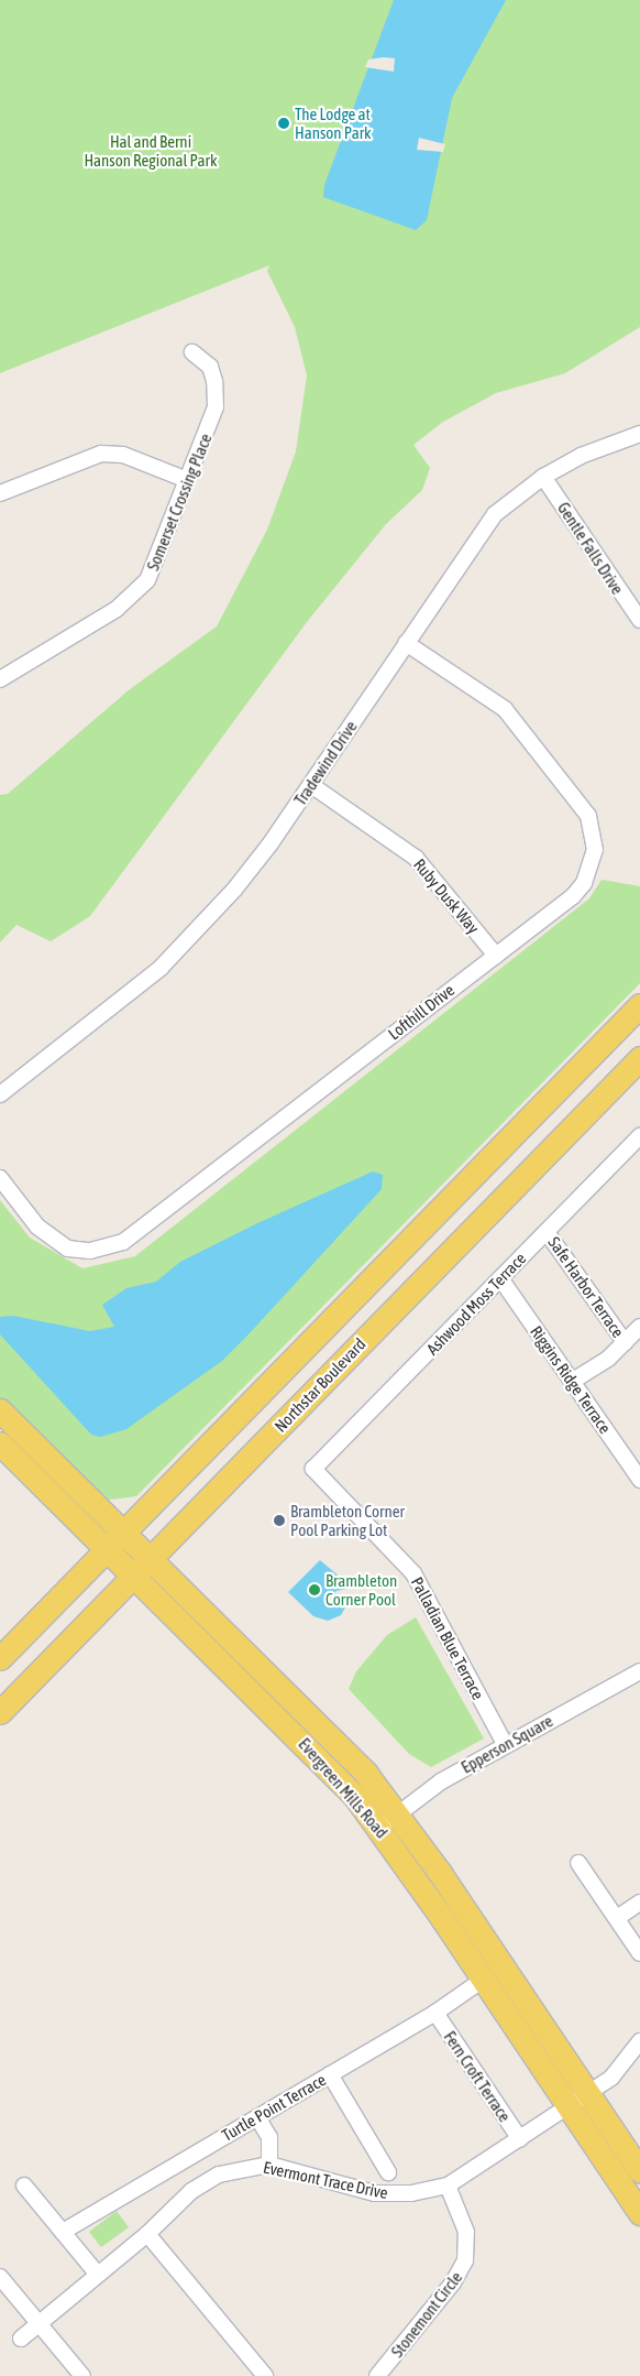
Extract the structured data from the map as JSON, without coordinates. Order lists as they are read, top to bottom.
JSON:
{
  "streets": {
    "main road": ["Northstar Boulevard", "Evergreen Mills Road"],
    "street": [
      "Somerset Crossing Place",
      "Gentle Falls Drive",
      "Tradewind Drive",
      "Ruby Dusk Way",
      "Lofthill Drive",
      "Safe Harbor Terrace",
      "Ashwood Moss Terrace",
      "Riggins Ridge Terrace",
      "Palladian Blue Terrace",
      "Epperson Square",
      "Fern Croft Terrace",
      "Turtle Point Terrace",
      "Evermont Trace Drive",
      "Stonemont Circle"
    ]
  },
  "crossings": [
    ["Gentle Falls Drive", "Tradewind Drive"],
    ["Tradewind Drive", "Ruby Dusk Way"],
    ["Tradewind Drive", "Lofthill Drive"],
    ["Ruby Dusk Way", "Lofthill Drive"],
    ["Safe Harbor Terrace", "Ashwood Moss Terrace"],
    ["Ashwood Moss Terrace", "Riggins Ridge Terrace"],
    ["Ashwood Moss Terrace", "Palladian Blue Terrace"],
    ["Northstar Boulevard", "Evergreen Mills Road"],
    ["Palladian Blue Terrace", "Epperson Square"],
    ["Epperson Square", "Evergreen Mills Road"],
    ["Evergreen Mills Road", "Turtle Point Terrace"],
    ["Evergreen Mills Road", "Evermont Trace Drive"],
    ["Fern Croft Terrace", "Turtle Point Terrace"],
    ["Fern Croft Terrace", "Evermont Trace Drive"],
    ["Evermont Trace Drive", "Stonemont Circle"]
  ],
  "parks": ["Hal and Berni Hanson Regional Park"],
  "places": ["The Lodge at Hanson Park", "Brambleton Corner Pool Parking Lot", "Brambleton Corner Pool"]
}
